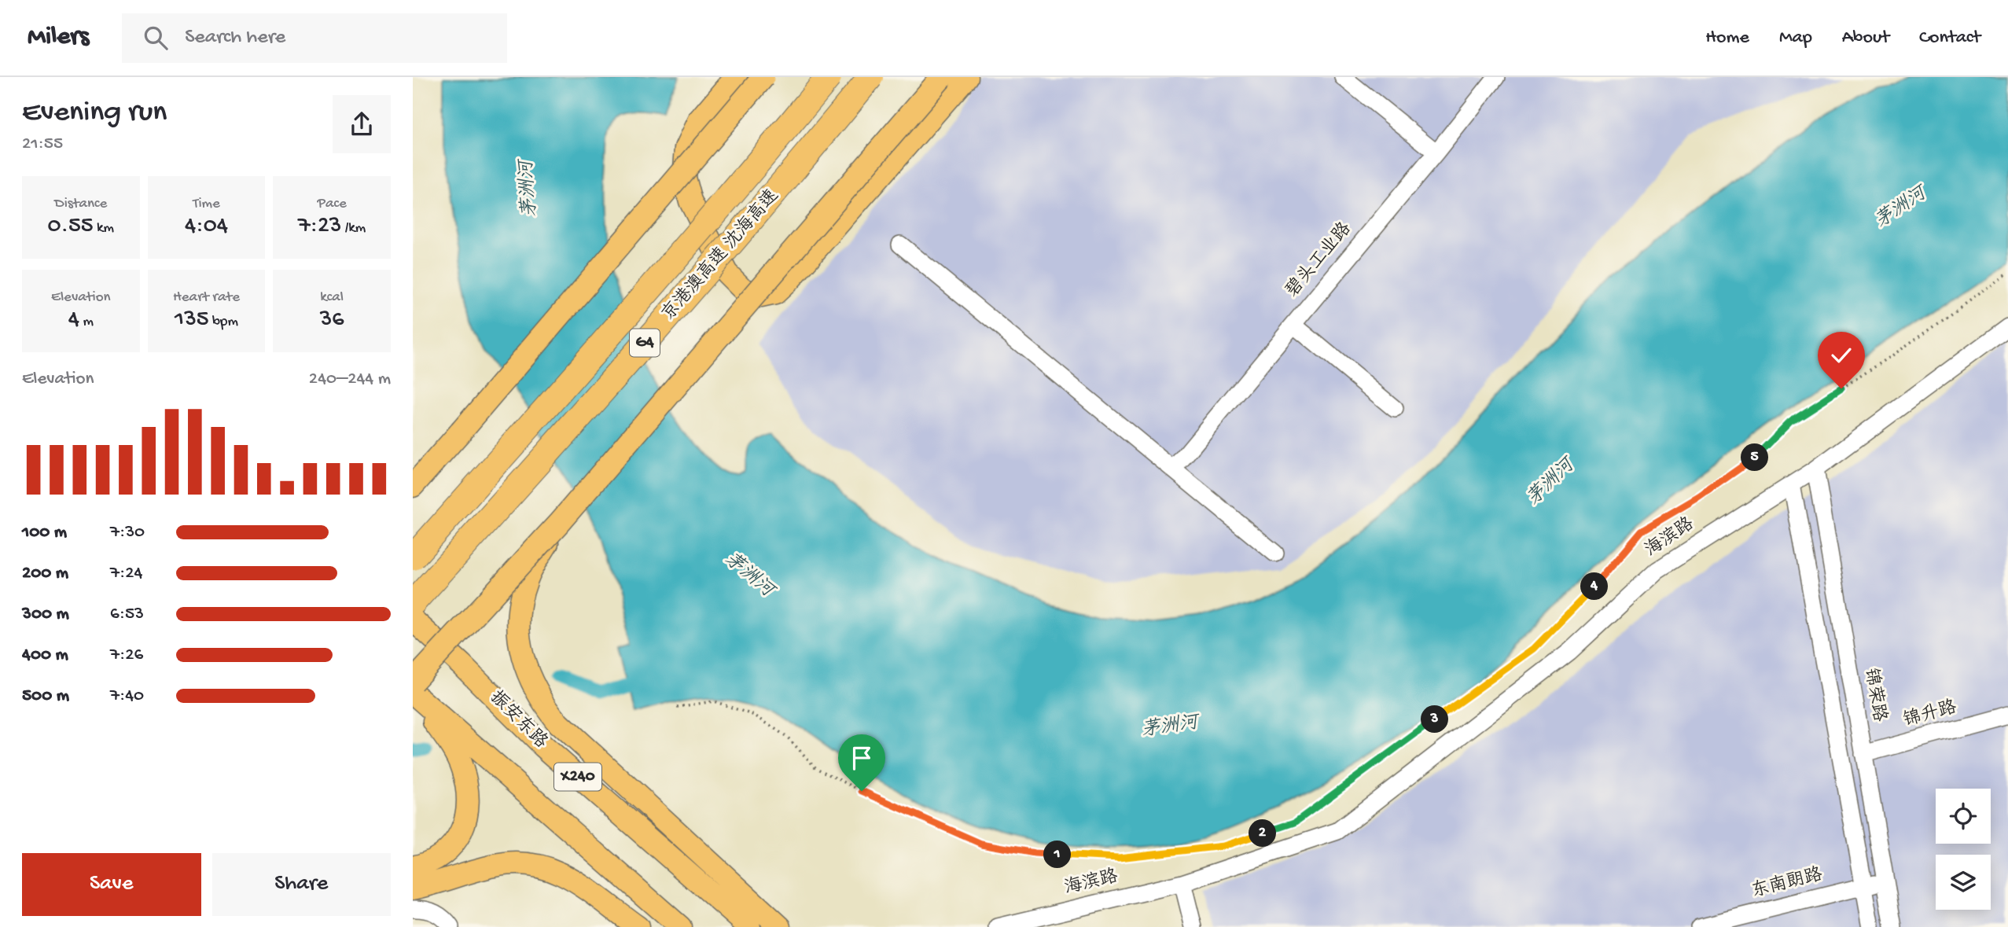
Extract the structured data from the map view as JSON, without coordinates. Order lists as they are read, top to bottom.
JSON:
{
  "streets": {
    "highway": ["京港澳高速 沈海高速", "G4"],
    "main road": ["振安东路", "X240"],
    "street": [
      "碧头工业路",
      "海滨路",
      "锦荣路",
      "锦升路",
      "东南朗路"
    ]
  },
  "crossings": [
    ["海滨路", "锦荣路"],
    ["锦荣路", "锦升路"],
    ["锦荣路", "东南朗路"]
  ],
  "water": ["茅洲河"],
  "page": {
    "header": "Milers",
    "search": "Search here",
    "nav": [
      "Home",
      "Map",
      "About",
      "Contact"
    ],
    "heading": ["Evening run", "21:55"],
    "stats": [
      ["Distance", "0.55 km"],
      ["Time", "4:04"],
      ["Pace", "7:23 /km"],
      ["Elevation", "4 m"],
      ["Heart rate", "135 bpm"],
      ["kcal", "36"]
    ],
    "chart": ["Elevation", "240–244 m"],
    "pins": [
      "5",
      "4",
      "3",
      "2",
      "1"
    ],
    "list": [
      {
        "name": "100 m",
        "note": "7:30"
      },
      {
        "name": "200 m",
        "note": "7:24"
      },
      {
        "name": "300 m",
        "note": "6:53"
      },
      {
        "name": "400 m",
        "note": "7:26"
      },
      {
        "name": "500 m",
        "note": "7:40"
      }
    ],
    "buttons": ["Save", "Share"]
  }
}
